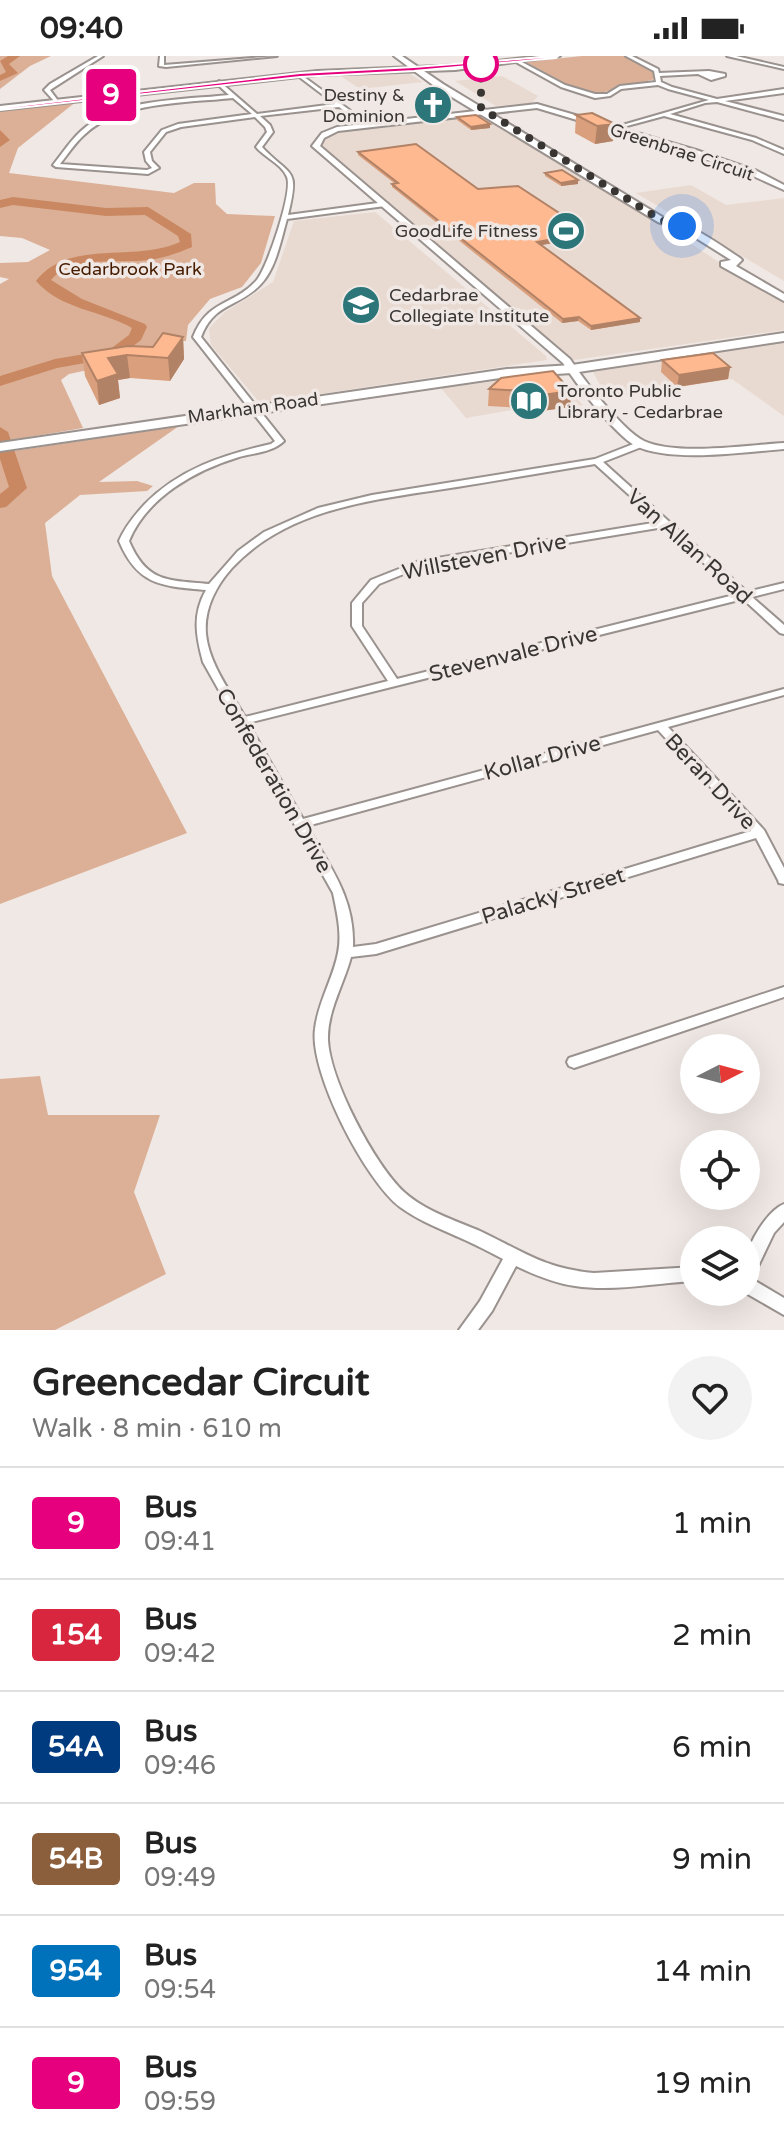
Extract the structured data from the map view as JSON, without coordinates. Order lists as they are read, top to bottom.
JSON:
{
  "streets": {
    "main road": ["Markham Road"],
    "street": [
      "Greenbrae Circuit",
      "Van Allan Road",
      "Willsteven Drive",
      "Stevenvale Drive",
      "Kollar Drive",
      "Confederation Drive",
      "Beran Drive",
      "Palacky Street"
    ]
  },
  "crossings": [
    ["Van Allan Road", "Willsteven Drive"],
    ["Van Allan Road", "Stevenvale Drive"],
    ["Van Allan Road", "Confederation Drive"],
    ["Willsteven Drive", "Stevenvale Drive"],
    ["Stevenvale Drive", "Confederation Drive"],
    ["Kollar Drive", "Confederation Drive"],
    ["Kollar Drive", "Beran Drive"],
    ["Confederation Drive", "Palacky Street"],
    ["Beran Drive", "Palacky Street"]
  ],
  "parks": ["Cedarbrook Park"],
  "places": {
    "church": ["Destiny & Dominion"],
    "sports": ["GoodLife Fitness"],
    "school or university": ["Cedarbrae Collegiate Institute"],
    "library": ["Toronto Public Library - Cedarbrae"]
  },
  "lines": ["bus line 9"],
  "north": "right",
  "page": {
    "status": "09:40",
    "on_map": "9",
    "heading": ["Greencedar Circuit", "Walk · 8 min · 610 m"],
    "list": [
      {
        "mark": "9",
        "name": "Bus",
        "note": "09:41",
        "value": "1 min"
      },
      {
        "mark": "154",
        "name": "Bus",
        "note": "09:42",
        "value": "2 min"
      },
      {
        "mark": "54A",
        "name": "Bus",
        "note": "09:46",
        "value": "6 min"
      },
      {
        "mark": "54B",
        "name": "Bus",
        "note": "09:49",
        "value": "9 min"
      },
      {
        "mark": "954",
        "name": "Bus",
        "note": "09:54",
        "value": "14 min"
      },
      {
        "mark": "9",
        "name": "Bus",
        "note": "09:59",
        "value": "19 min"
      }
    ]
  }
}
